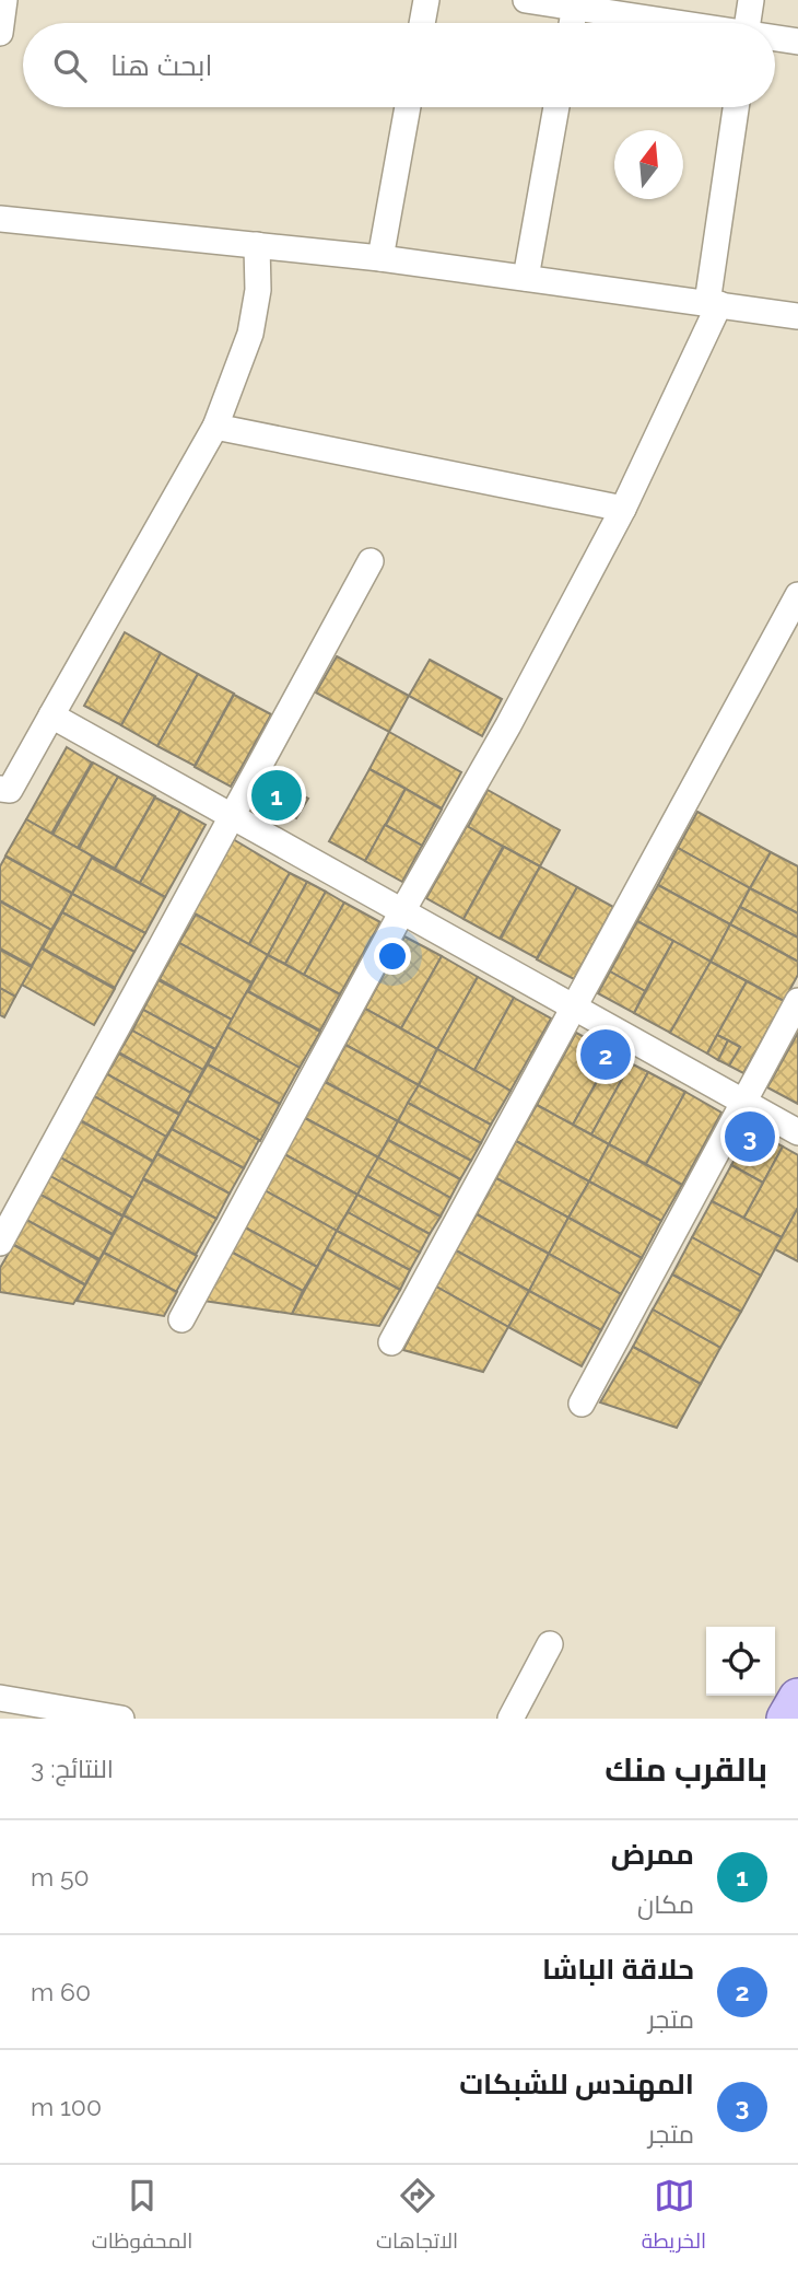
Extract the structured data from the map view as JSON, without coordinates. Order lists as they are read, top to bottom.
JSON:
{
  "north": "top",
  "page": {
    "search": "ابحث هنا",
    "pins": ["1", "2", "3"],
    "heading": ["بالقرب منك", "النتائج: 3"],
    "list": [
      {
        "mark": "1",
        "name": "ممرض",
        "note": "مكان",
        "value": "50 m"
      },
      {
        "mark": "2",
        "name": "حلاقة الباشا",
        "note": "متجر",
        "value": "60 m"
      },
      {
        "mark": "3",
        "name": "المهندس للشبكات",
        "note": "متجر",
        "value": "100 m"
      }
    ],
    "nav": ["الخريطة", "الاتجاهات", "المحفوظات"]
  }
}
